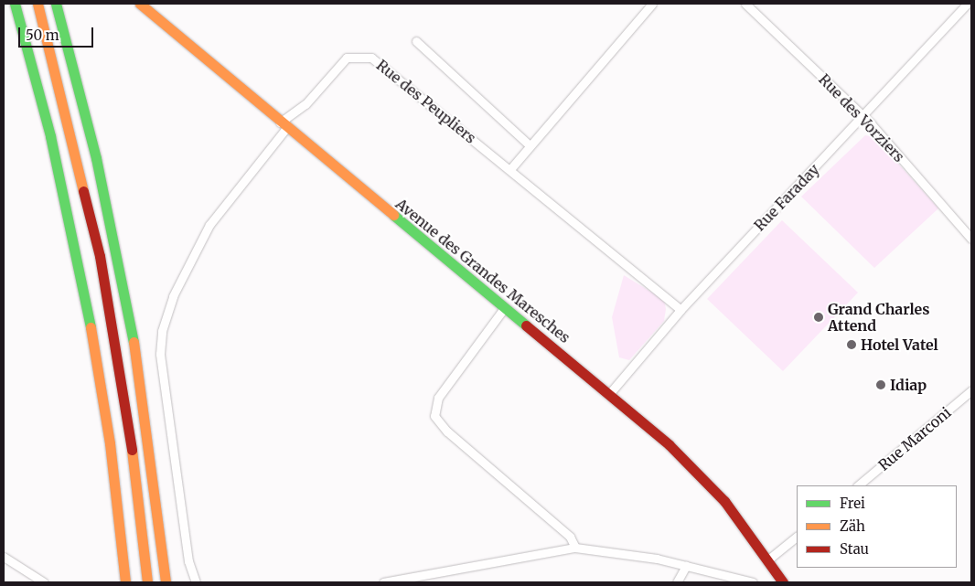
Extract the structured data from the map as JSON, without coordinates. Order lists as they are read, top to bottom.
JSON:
{
  "streets": {
    "main road": ["Avenue des Grandes Maresches"],
    "street": [
      "Rue des Peupliers",
      "Rue des Vorziers",
      "Rue Faraday",
      "Rue Marconi"
    ]
  },
  "crossings": [
    ["Rue des Peupliers", "Rue Faraday"],
    ["Rue des Peupliers", "Avenue des Grandes Maresches"],
    ["Rue des Vorziers", "Rue Faraday"],
    ["Rue Faraday", "Avenue des Grandes Maresches"]
  ],
  "places": ["Grand Charles Attend", "Hotel Vatel", "Idiap"],
  "legend": ["Frei", "Zäh", "Stau"],
  "scale_bar": "50 m"
}
